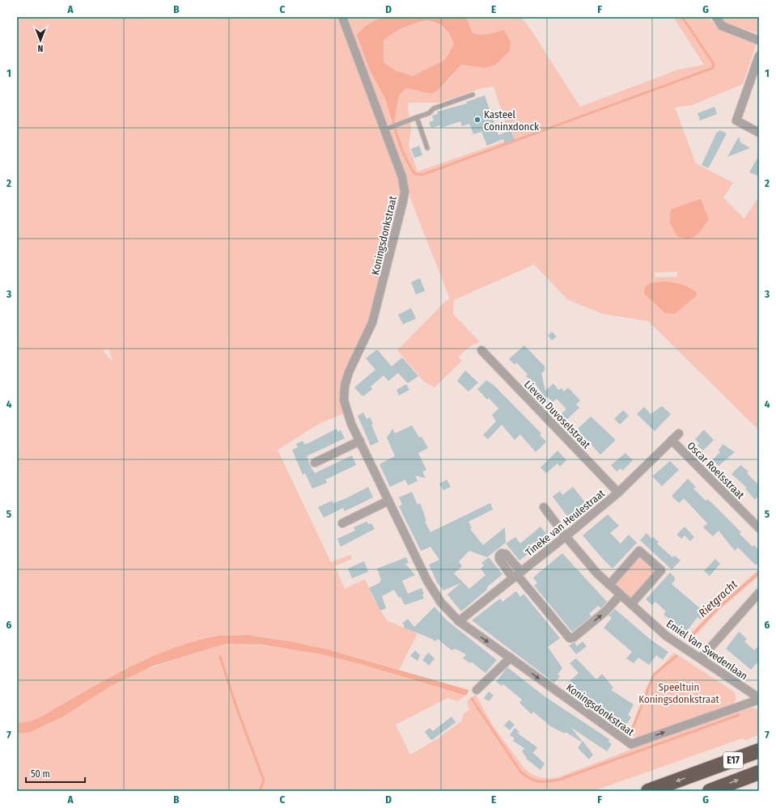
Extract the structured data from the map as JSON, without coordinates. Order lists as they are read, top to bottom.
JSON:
{
  "streets": {
    "highway": ["E17"],
    "street": [
      "Koningsdonkstraat",
      "Lieven Duvoselstraat",
      "Oscar Roelsstraat",
      "Tineke van Heulestraat",
      "Emiel Van Swedenlaan"
    ]
  },
  "crossings": [
    ["Koningsdonkstraat", "Tineke van Heulestraat"],
    ["Koningsdonkstraat", "Emiel Van Swedenlaan"],
    ["Lieven Duvoselstraat", "Tineke van Heulestraat"],
    ["Oscar Roelsstraat", "Tineke van Heulestraat"],
    ["Tineke van Heulestraat", "Emiel Van Swedenlaan"]
  ],
  "water": ["Rietgracht"],
  "parks": ["Speeltuin Koningsdonkstraat"],
  "places": ["Kasteel Coninxdonck"],
  "scale_bar": "50 m",
  "north": "bottom",
  "grid": {
    "columns": [
      "A",
      "B",
      "C",
      "D",
      "E",
      "F",
      "G"
    ],
    "rows": [
      "1",
      "2",
      "3",
      "4",
      "5",
      "6",
      "7"
    ]
  }
}
